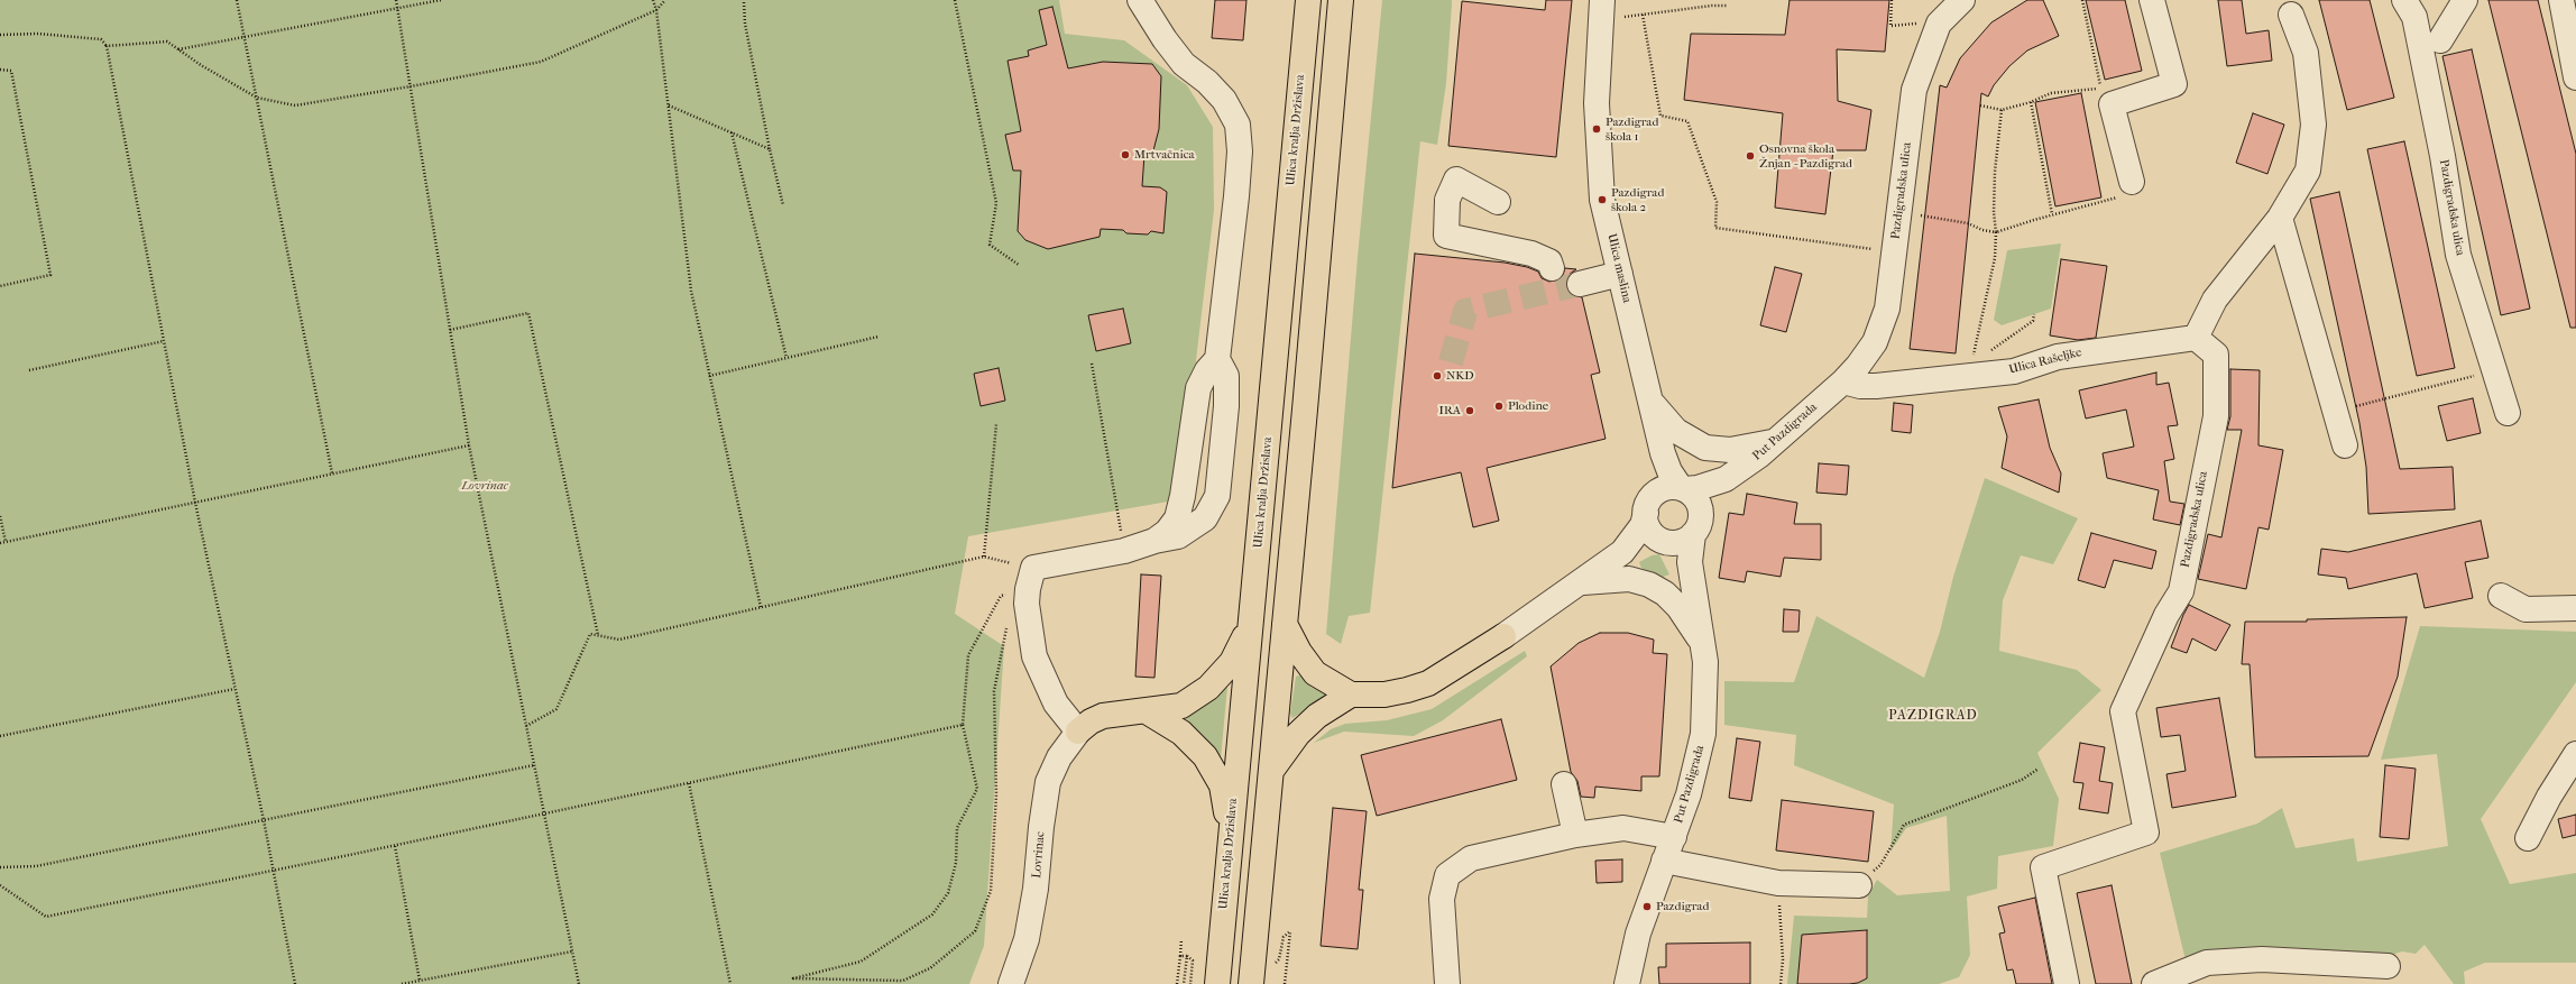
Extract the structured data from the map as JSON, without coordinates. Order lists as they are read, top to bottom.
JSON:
{
  "streets": {
    "highway": ["Ulica kralja Držislava"],
    "street": [
      "Pazdigradska ulica",
      "Ulica maslina",
      "Ulica Rašeljke",
      "Put Pazdigrada",
      "Lovrinac"
    ]
  },
  "crossings": [
    ["Pazdigradska ulica", "Ulica Rašeljke"],
    ["Pazdigradska ulica", "Put Pazdigrada"],
    ["Ulica maslina", "Put Pazdigrada"],
    ["Ulica Rašeljke", "Put Pazdigrada"]
  ],
  "districts": ["PAZDIGRAD"],
  "parks": ["Lovrinac"],
  "places": [
    "Pazdigrad škola 1",
    "Mrtvačnica",
    "Osnovna škola Žnjan - Pazdigrad",
    "Pazdigrad škola 2",
    "NKD",
    "Plodine",
    "IRA",
    "Pazdigrad"
  ]
}
